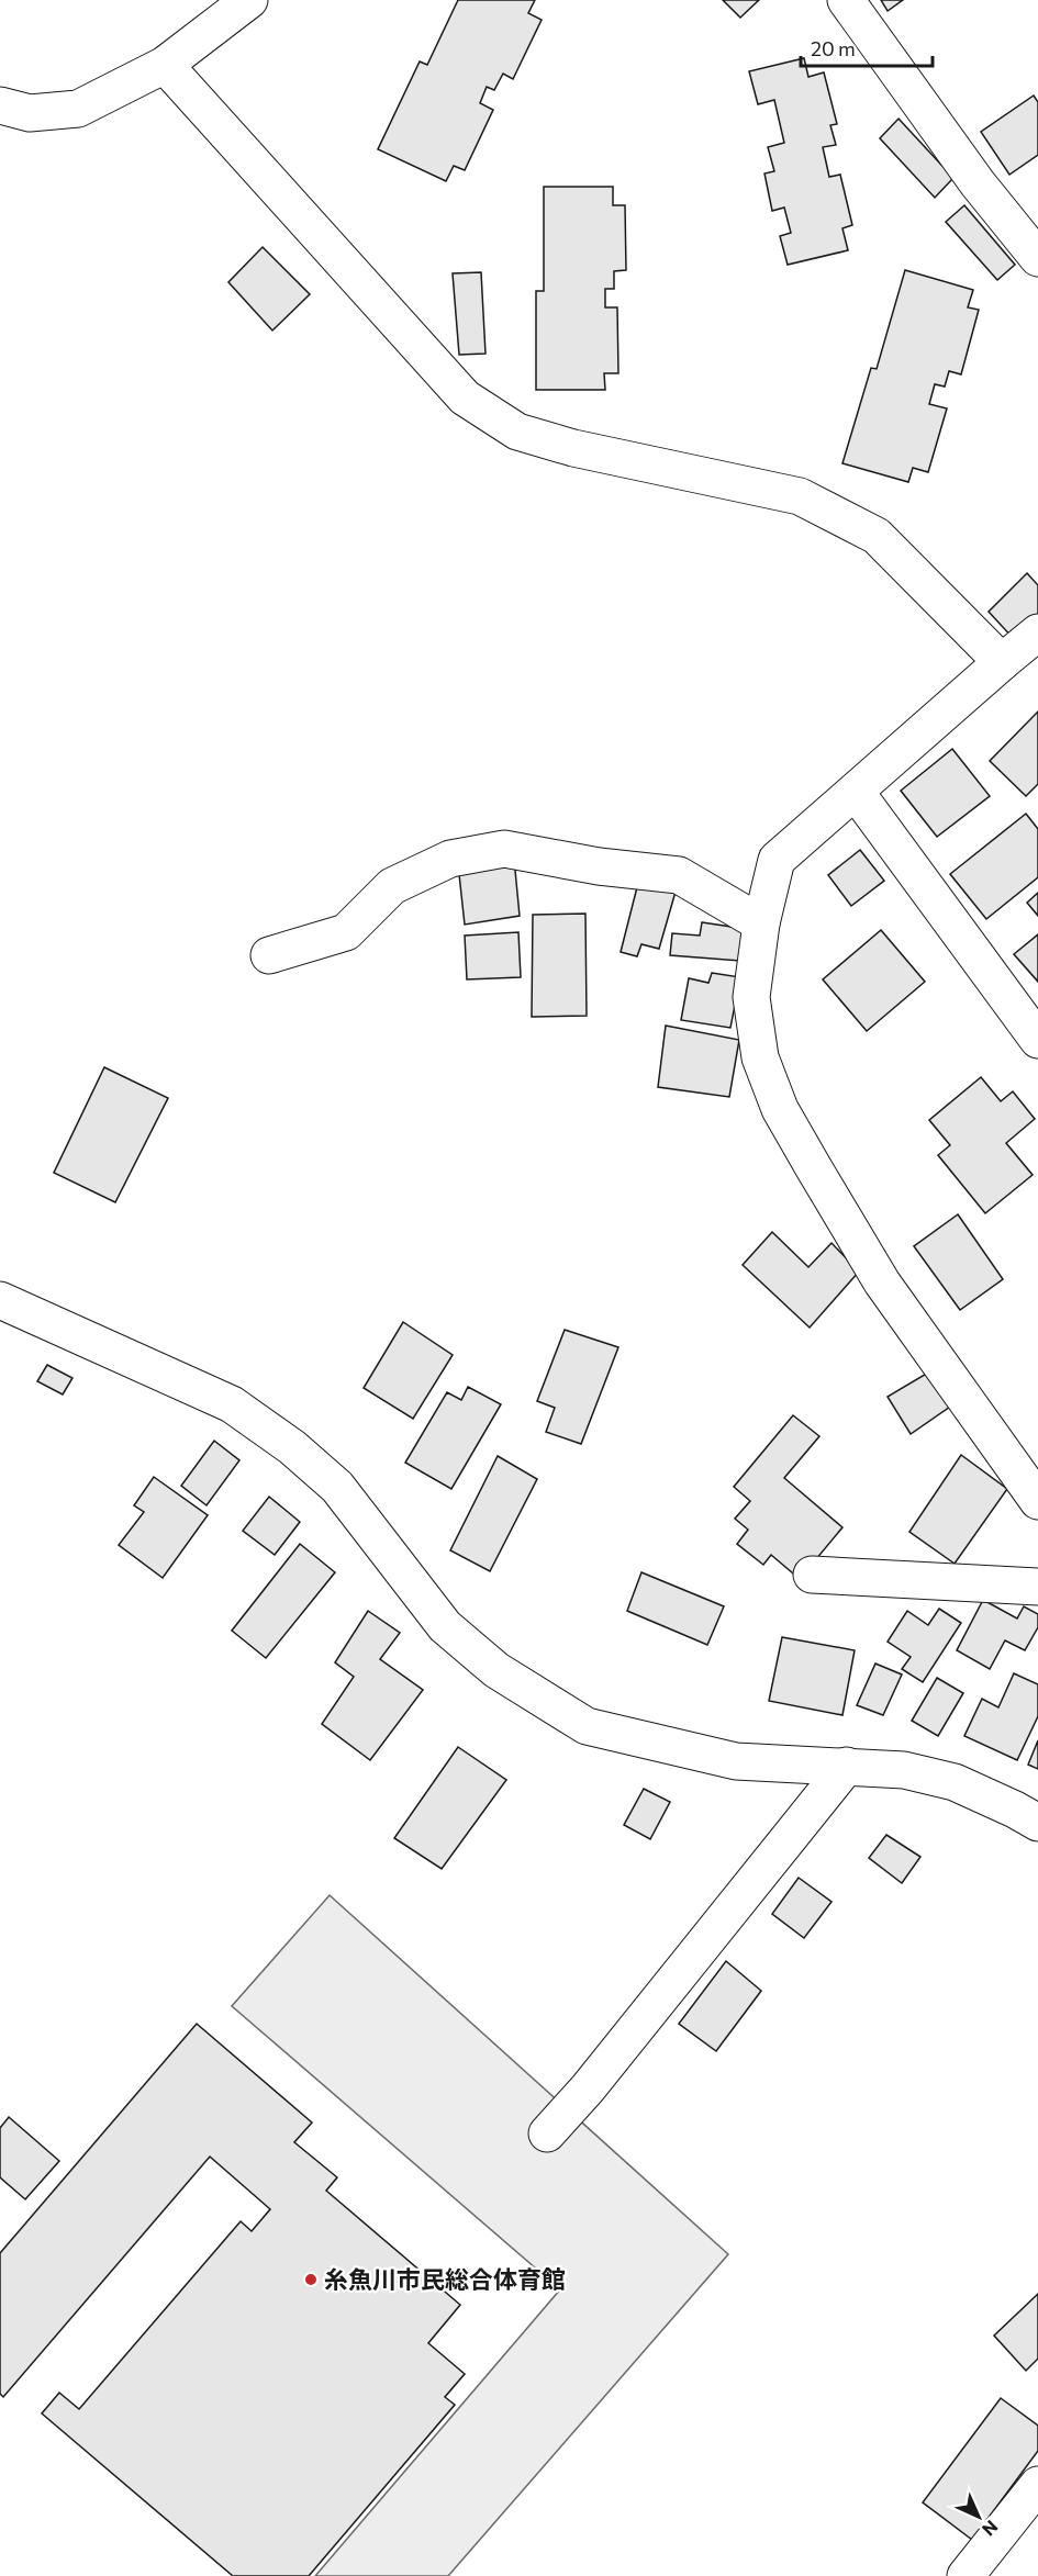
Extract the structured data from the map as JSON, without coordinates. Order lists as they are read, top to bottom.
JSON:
{
  "places": ["糸魚川市民総合体育館"],
  "scale_bar": "20 m",
  "north": "bottom right"
}
